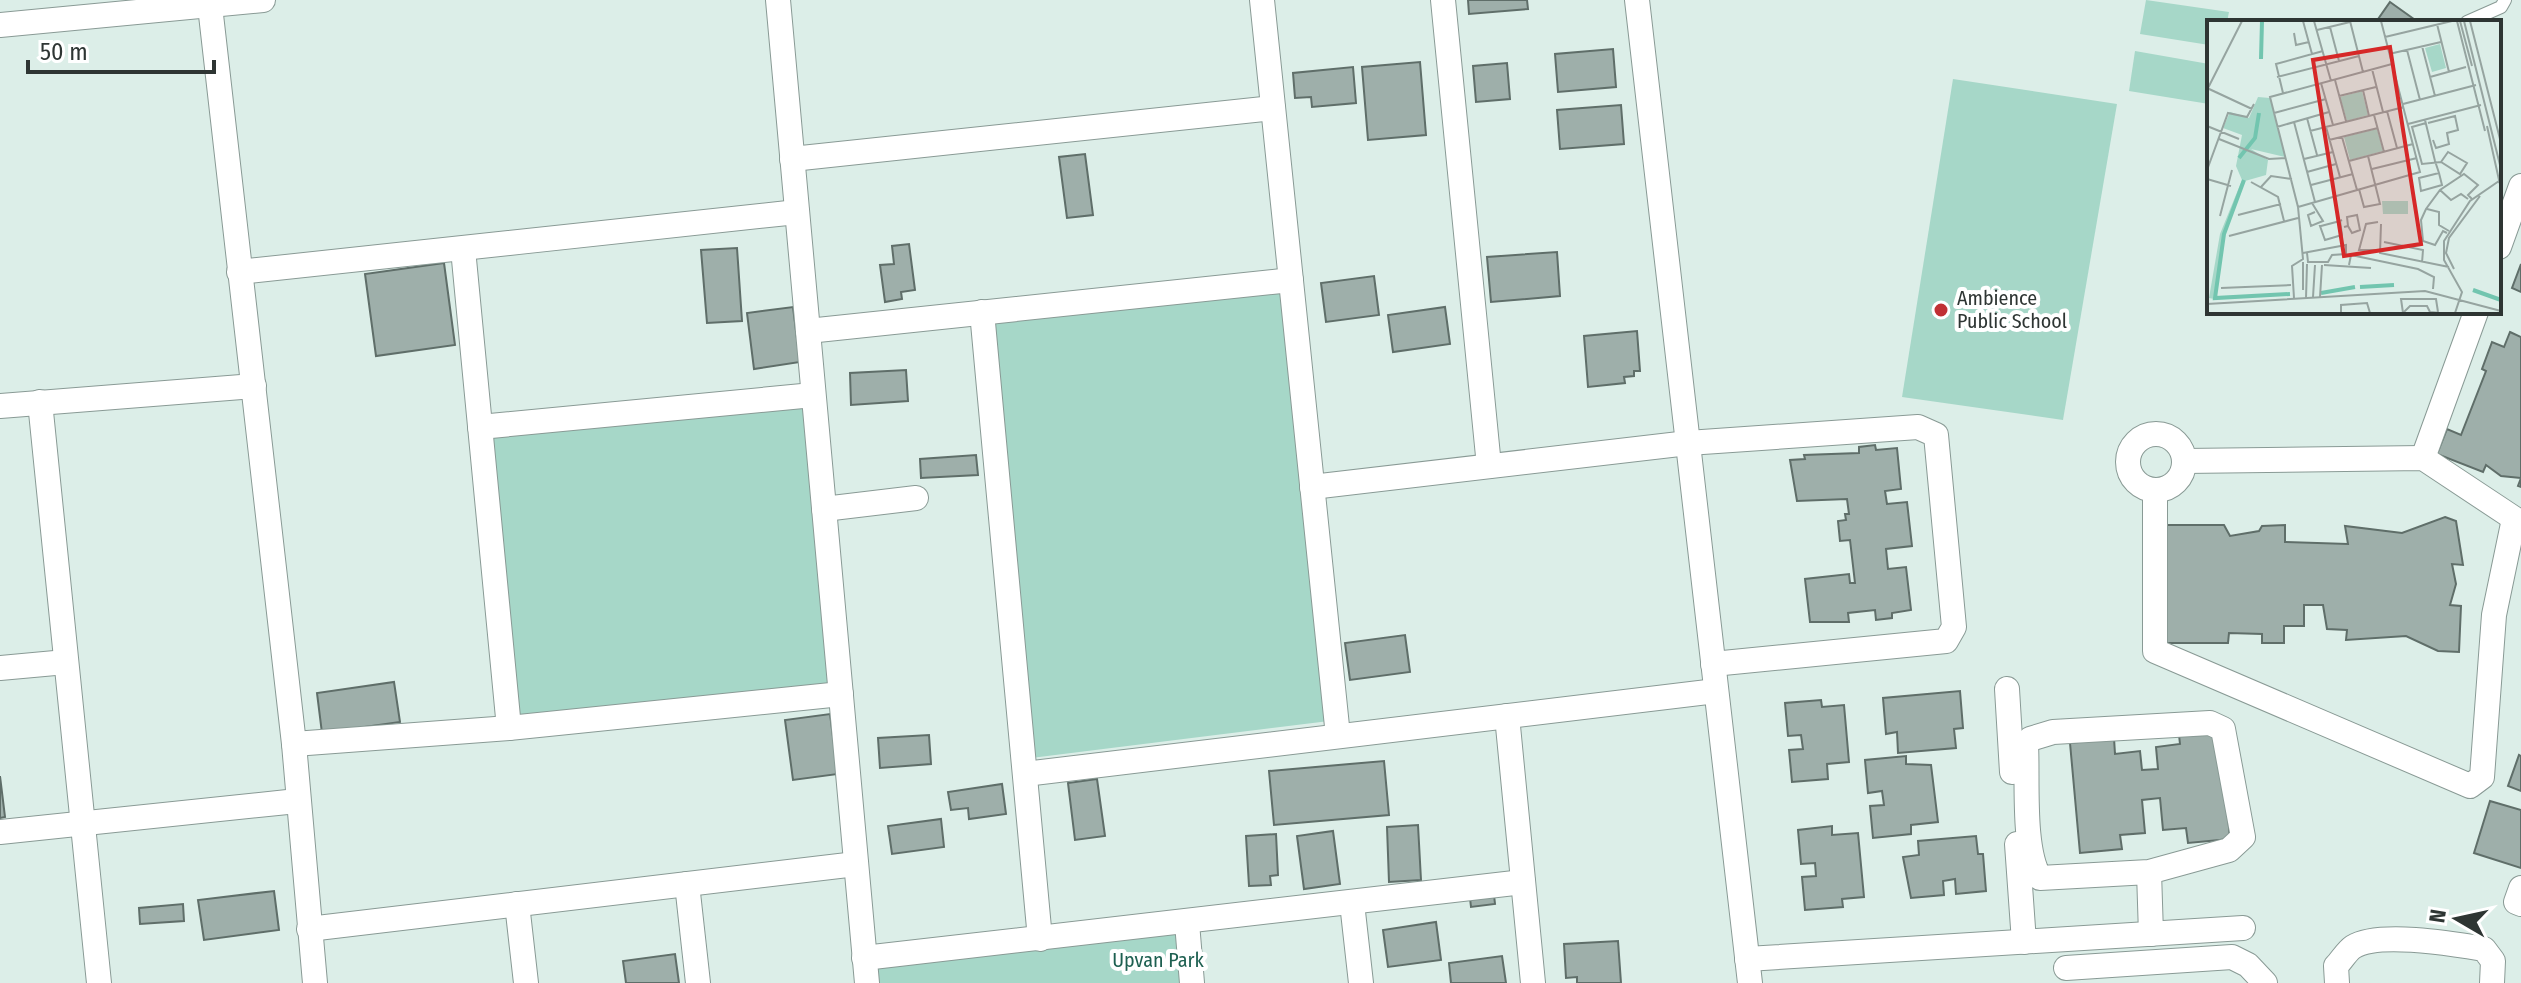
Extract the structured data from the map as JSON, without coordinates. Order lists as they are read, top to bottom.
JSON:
{
  "parks": ["Upvan Park"],
  "places": ["Ambience Public School"],
  "scale_bar": "50 m",
  "north": "left"
}
